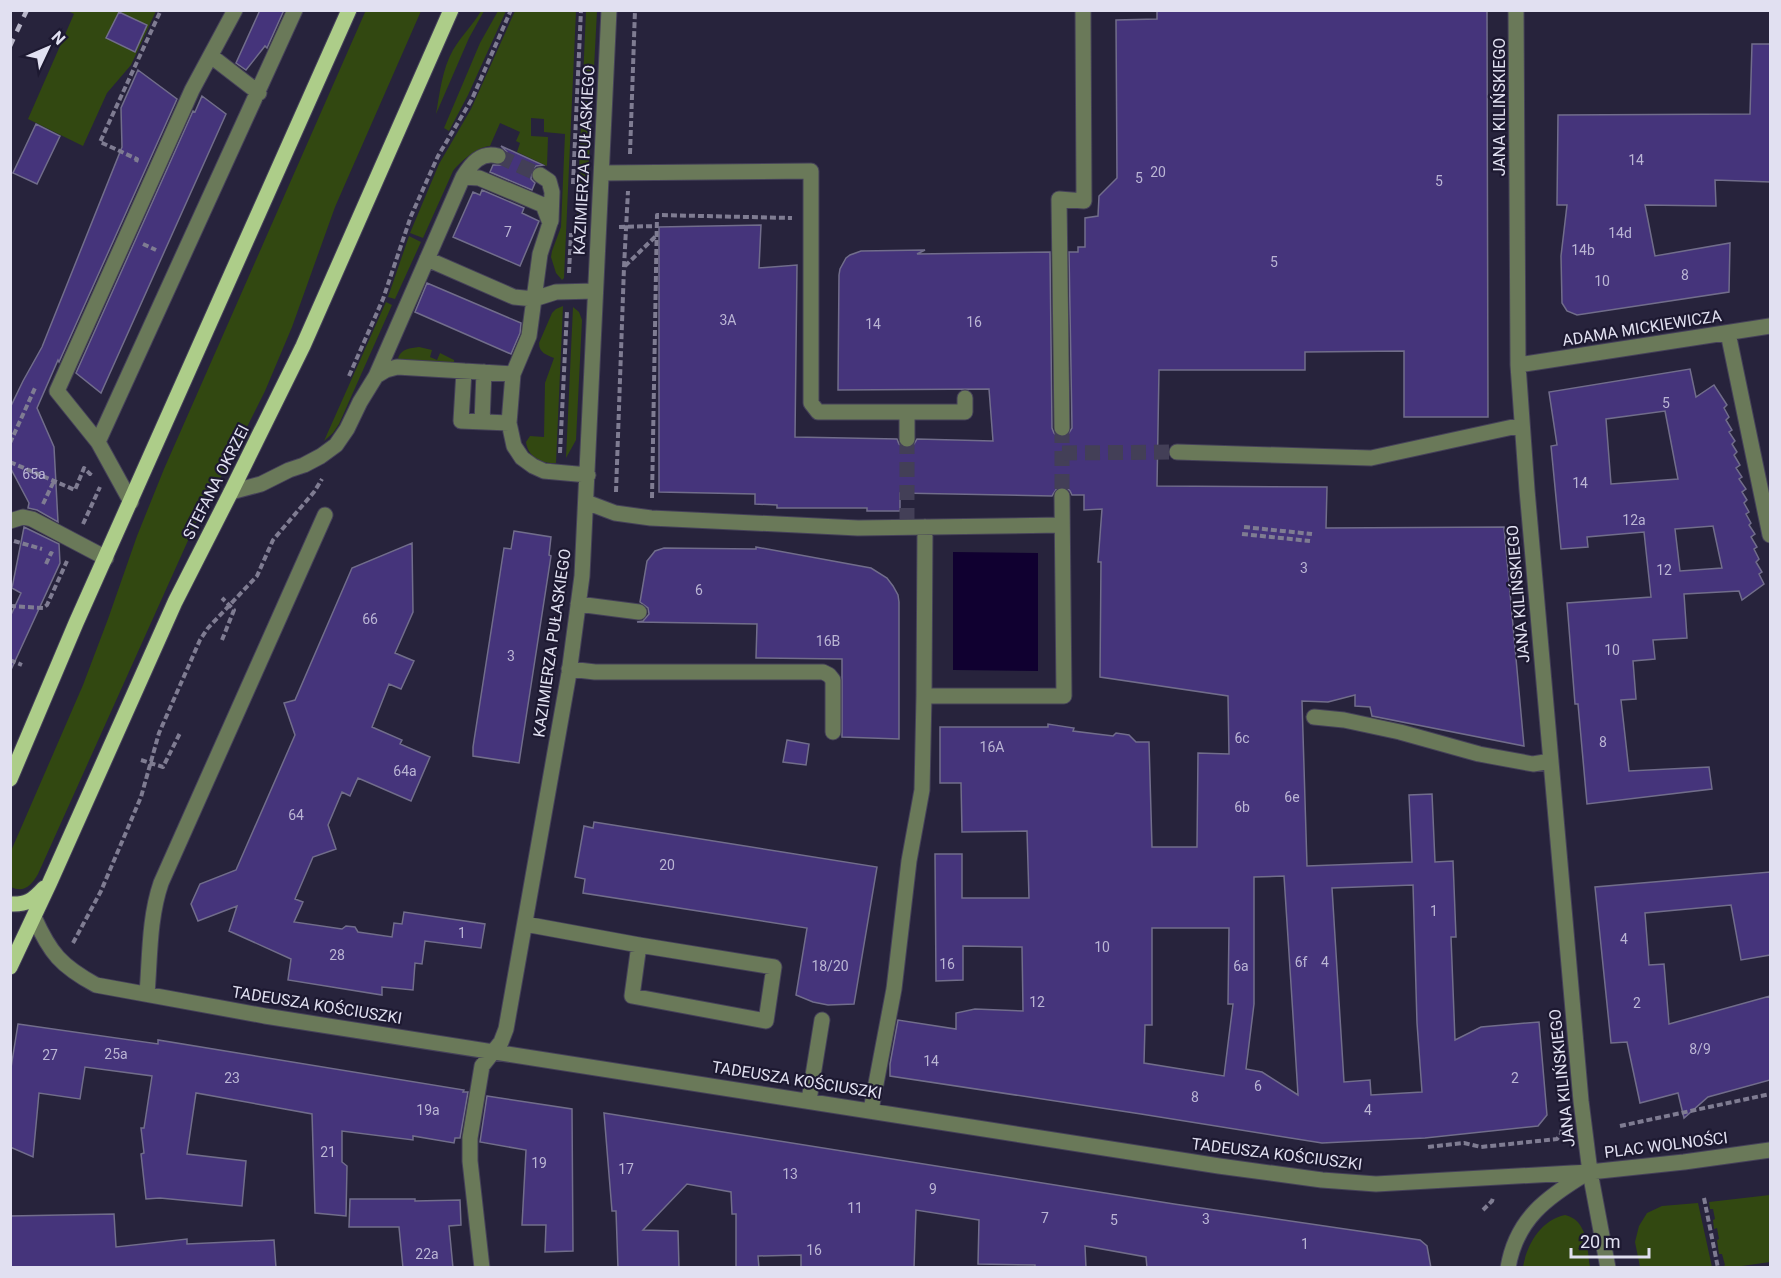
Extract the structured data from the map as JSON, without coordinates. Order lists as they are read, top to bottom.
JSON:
{
  "streets": {
    "main road": ["STEFANA OKRZEI"],
    "street": [
      "JANA KILIŃSKIEGO",
      "KAZIMIERZA PUŁASKIEGO",
      "ADAMA MICKIEWICZA",
      "TADEUSZA KOŚCIUSZKI",
      "PLAC WOLNOŚCI"
    ]
  },
  "crossings": [
    ["JANA KILIŃSKIEGO", "ADAMA MICKIEWICZA"],
    ["JANA KILIŃSKIEGO", "TADEUSZA KOŚCIUSZKI"],
    ["JANA KILIŃSKIEGO", "PLAC WOLNOŚCI"],
    ["KAZIMIERZA PUŁASKIEGO", "TADEUSZA KOŚCIUSZKI"],
    ["STEFANA OKRZEI", "TADEUSZA KOŚCIUSZKI"],
    ["TADEUSZA KOŚCIUSZKI", "PLAC WOLNOŚCI"]
  ],
  "house_numbers": [
    "14",
    "20",
    "5",
    "5",
    "7",
    "14d",
    "14b",
    "5",
    "8",
    "10",
    "3A",
    "16",
    "14",
    "5",
    "65a",
    "14",
    "12a",
    "3",
    "12",
    "6",
    "66",
    "16B",
    "10",
    "3",
    "6c",
    "8",
    "16A",
    "64a",
    "6e",
    "6b",
    "64",
    "20",
    "1",
    "1",
    "4",
    "10",
    "28",
    "6f",
    "4",
    "16",
    "18/20",
    "6a",
    "12",
    "2",
    "8/9",
    "25a",
    "27",
    "14",
    "23",
    "2",
    "6",
    "8",
    "19a",
    "4",
    "21",
    "19",
    "17",
    "13",
    "9",
    "11",
    "7",
    "3",
    "5",
    "1",
    "16",
    "22a"
  ],
  "scale_bar": "20 m",
  "north": "top right"
}
